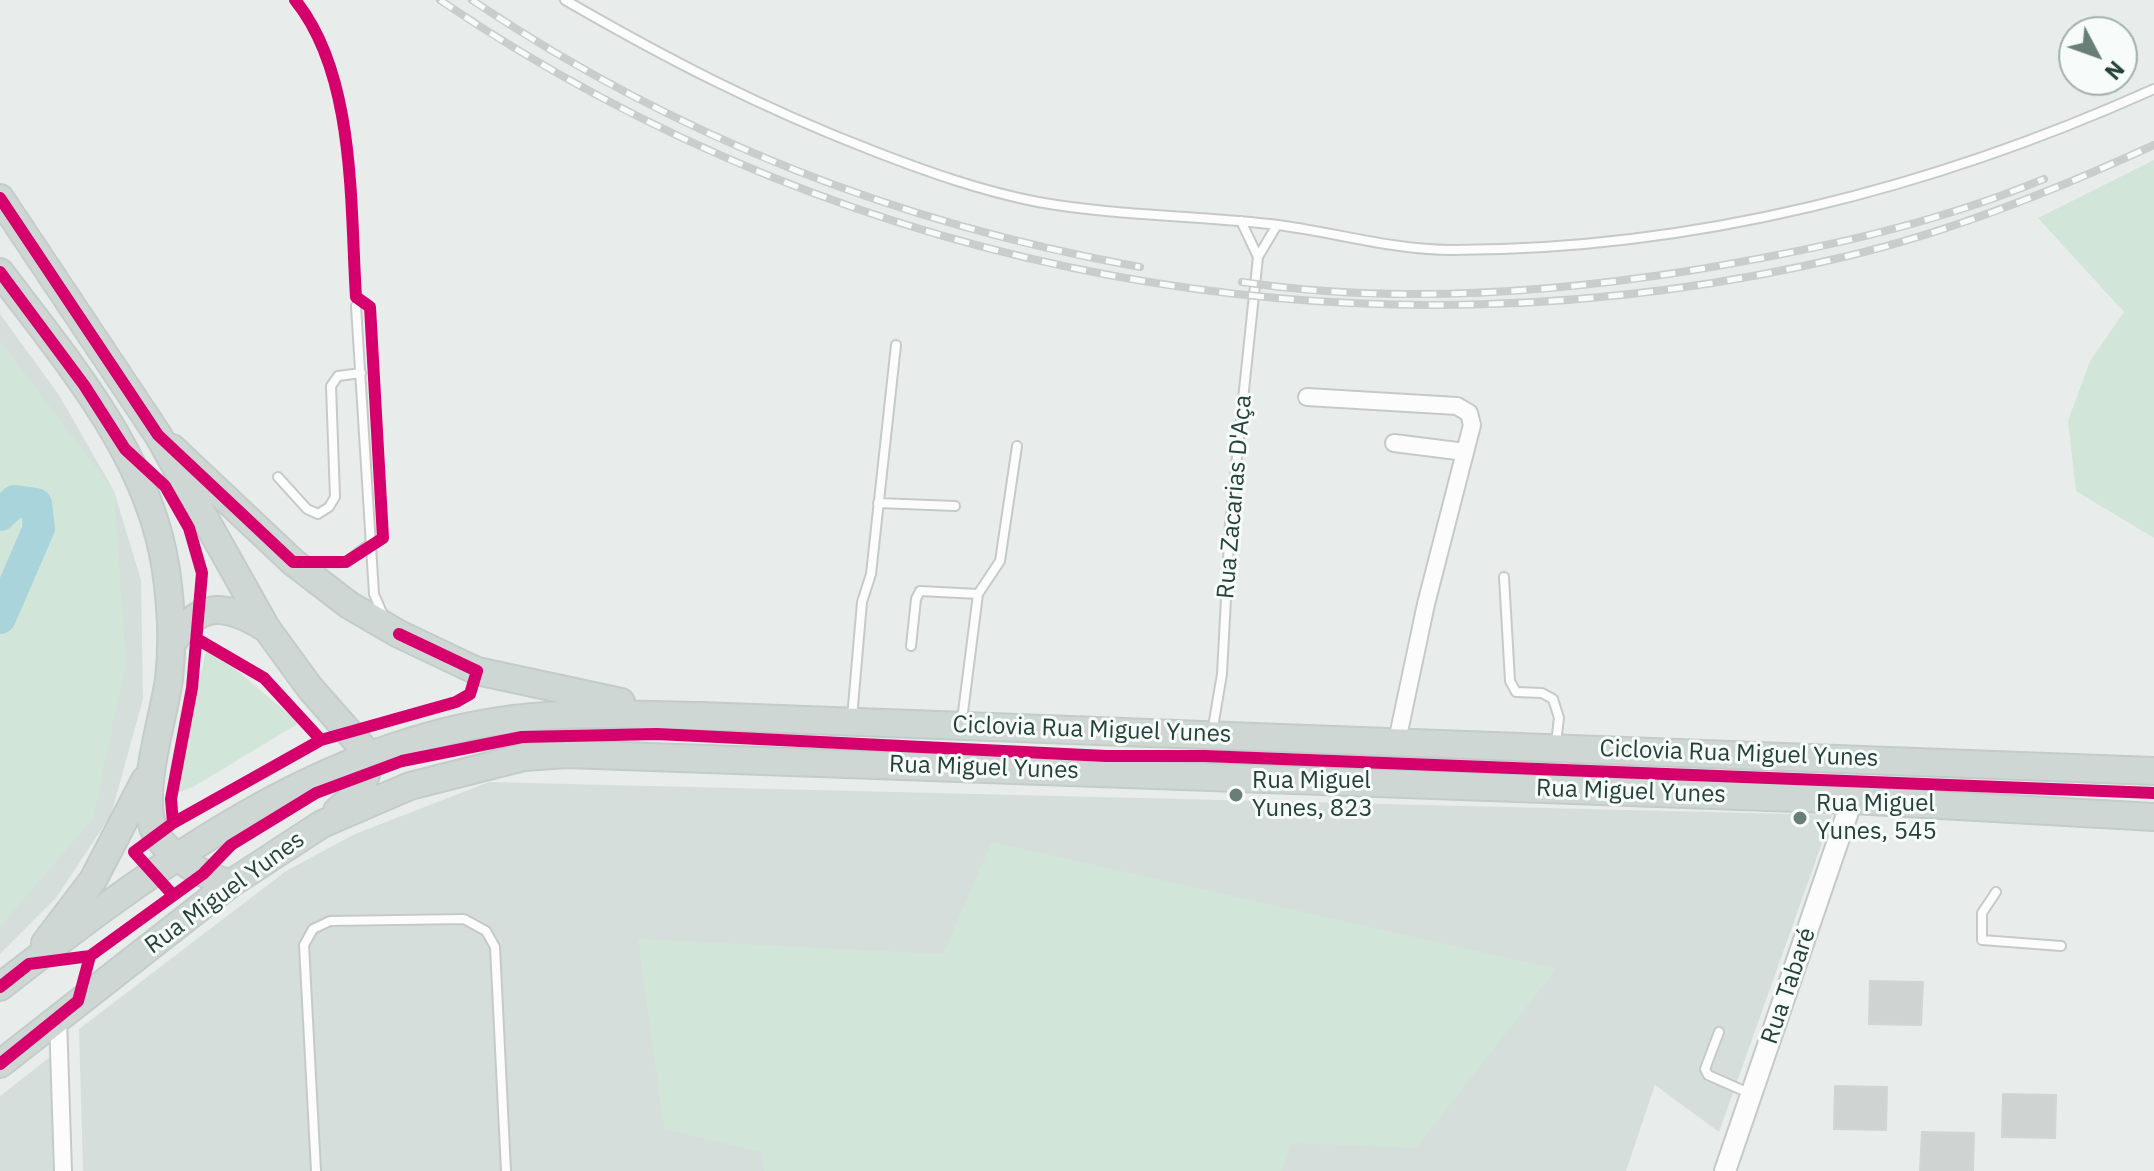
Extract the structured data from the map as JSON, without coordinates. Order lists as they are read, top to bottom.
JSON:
{
  "streets": {
    "main road": ["Rua Miguel Yunes"],
    "street": ["Rua Tabaré"],
    "lane": ["Rua Zacarias D'Aça"],
    "cycle path": ["Ciclovia Rua Miguel Yunes"]
  },
  "crossings": [
    ["Rua Zacarias D'Aça", "Rua Miguel Yunes"],
    ["Rua Miguel Yunes", "Rua Tabaré"]
  ],
  "places": ["Rua Miguel Yunes, 823", "Rua Miguel Yunes, 545"],
  "north": "bottom right"
}
